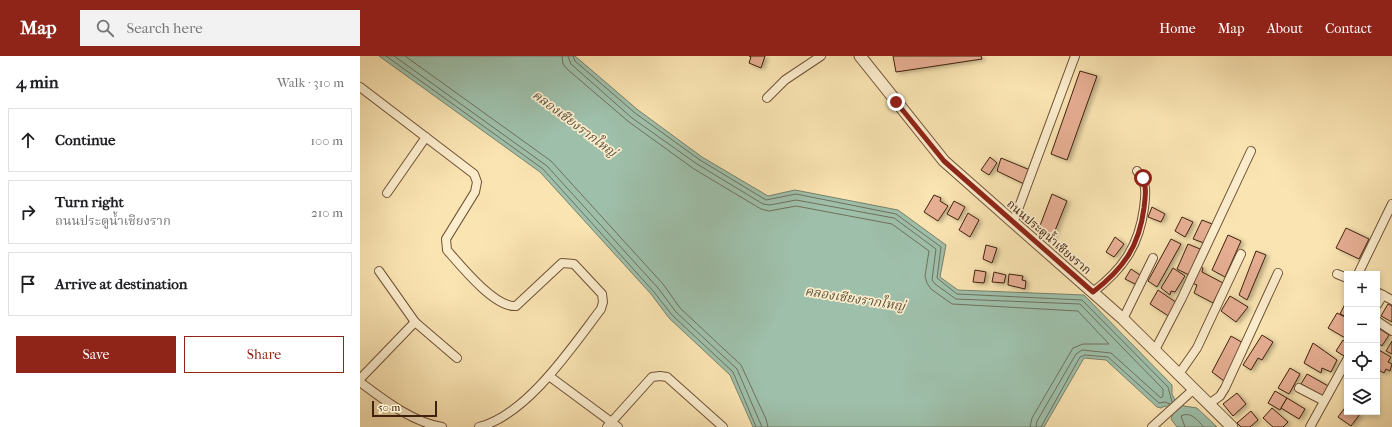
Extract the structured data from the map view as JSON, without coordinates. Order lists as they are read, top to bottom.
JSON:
{
  "streets": {
    "street": ["ถนนประตูน้ำเชียงราก"]
  },
  "water": ["คลองเชียงรากใหญ่"],
  "scale_bar": "50 m",
  "page": {
    "header": "Map",
    "search": "Search here",
    "nav": [
      "Home",
      "Map",
      "About",
      "Contact"
    ],
    "heading": ["4 min", "Walk · 310 m"],
    "list": [
      ["Continue", "100 m"],
      ["Turn right", "ถนนประตูน้ำเชียงราก", "210 m"],
      "Arrive at destination"
    ],
    "map_buttons": ["+", "−"],
    "buttons": ["Save", "Share"],
    "scale": "50 m"
  }
}
